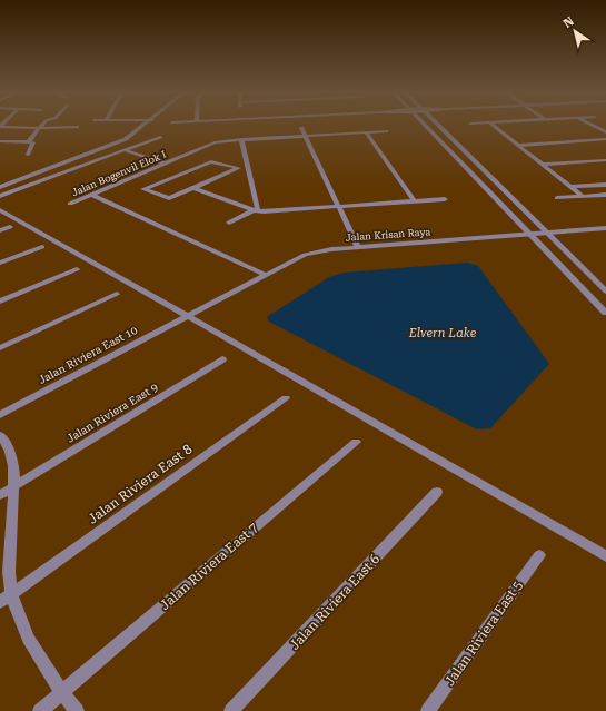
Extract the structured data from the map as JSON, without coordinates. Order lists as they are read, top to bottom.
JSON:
{
  "streets": {
    "street": [
      "Jalan Bogenvil Elok I",
      "Jalan Krisan Raya",
      "Jalan Riviera East 10",
      "Jalan Riviera East 9",
      "Jalan Riviera East 8",
      "Jalan Riviera East 7",
      "Jalan Riviera East 6",
      "Jalan Riviera East 5"
    ]
  },
  "crossings": [
    ["Jalan Krisan Raya", "Jalan Riviera East 10"]
  ],
  "water": ["Elvern Lake"],
  "north": "top left"
}
